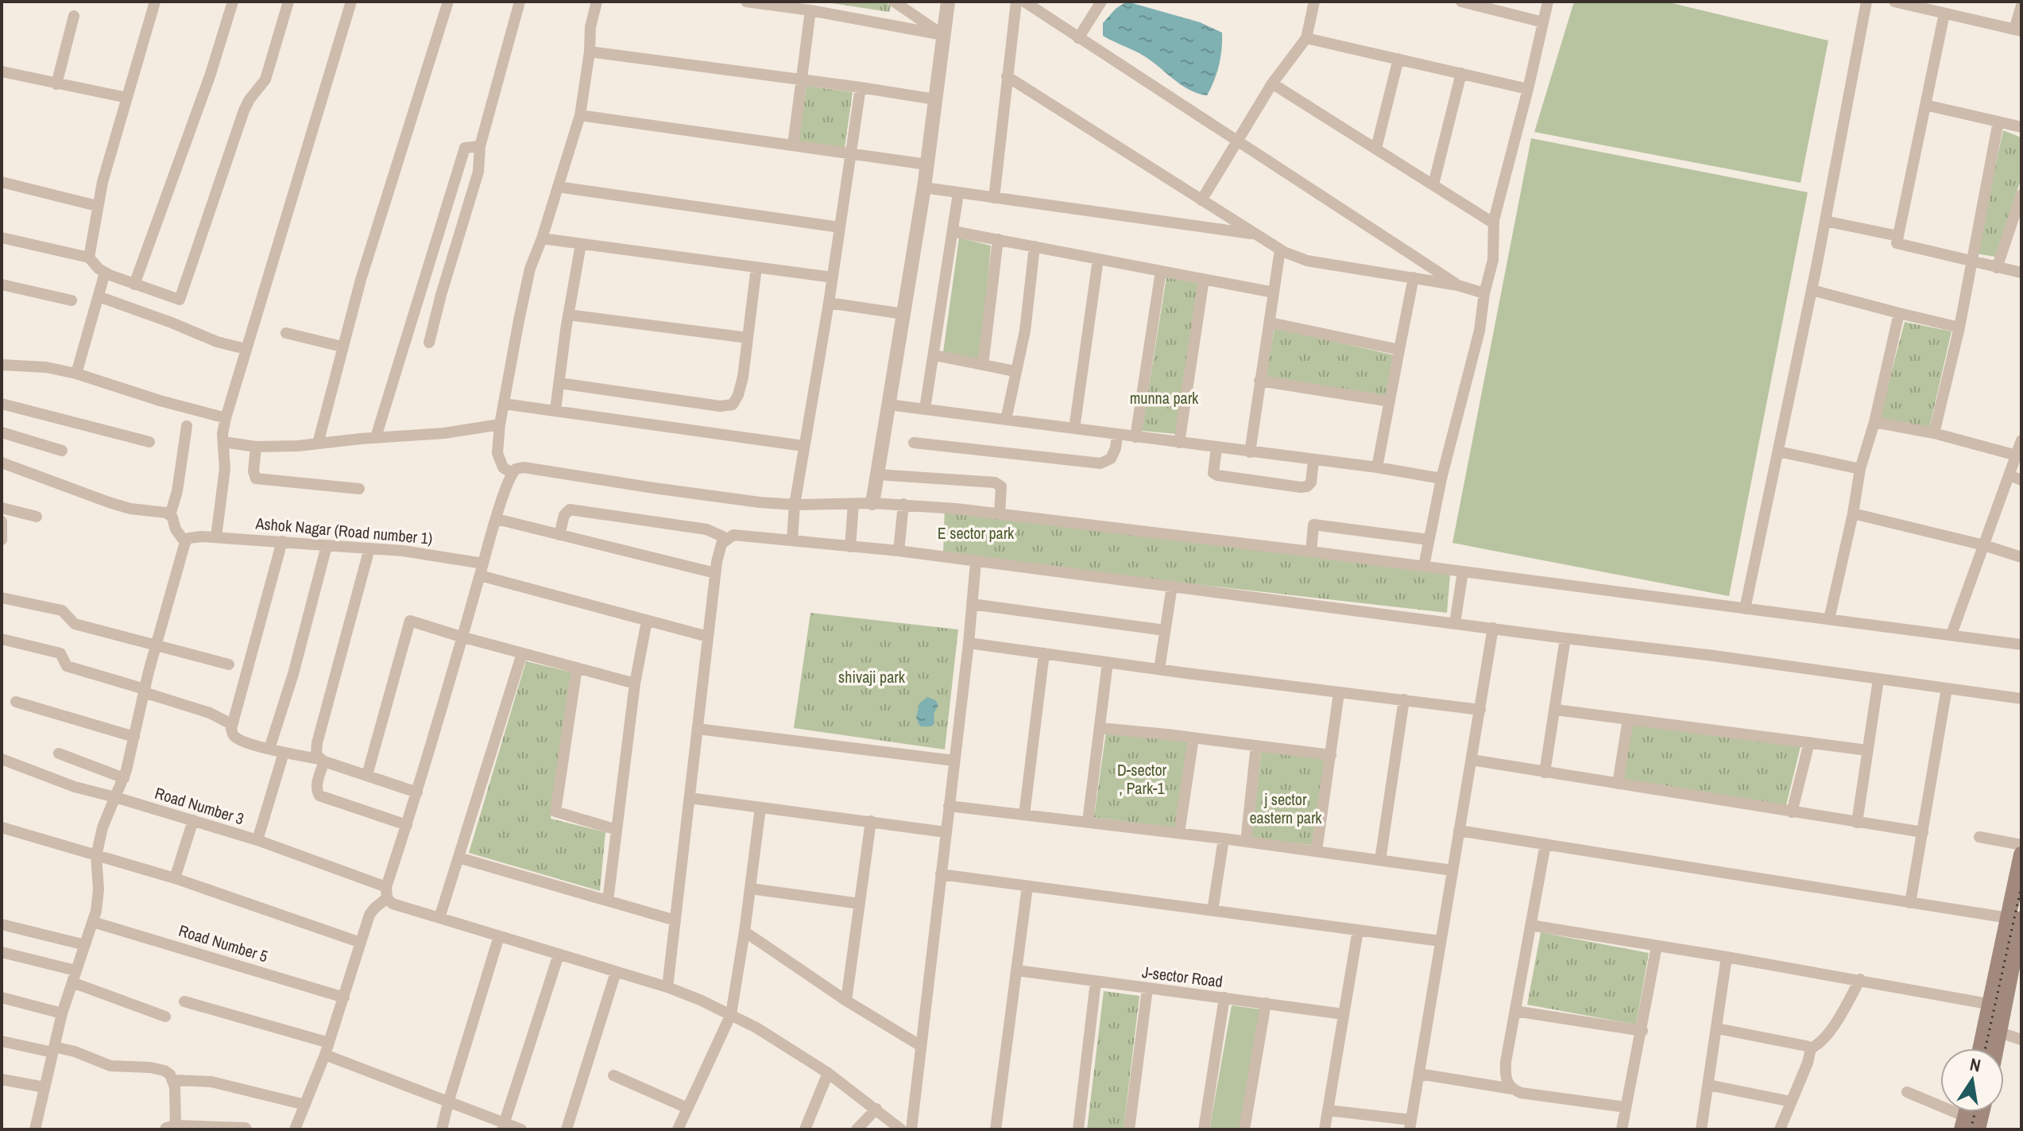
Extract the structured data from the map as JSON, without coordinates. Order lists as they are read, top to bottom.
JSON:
{
  "streets": {
    "street": [
      "Ashok Nagar (Road number 1)",
      "Road Number 3",
      "Road Number 5",
      "J-sector Road"
    ]
  },
  "parks": [
    "munna park",
    "E sector park",
    "shivaji park",
    "D-sector , Park-1",
    "j sector eastern park"
  ],
  "north": "top"
}
